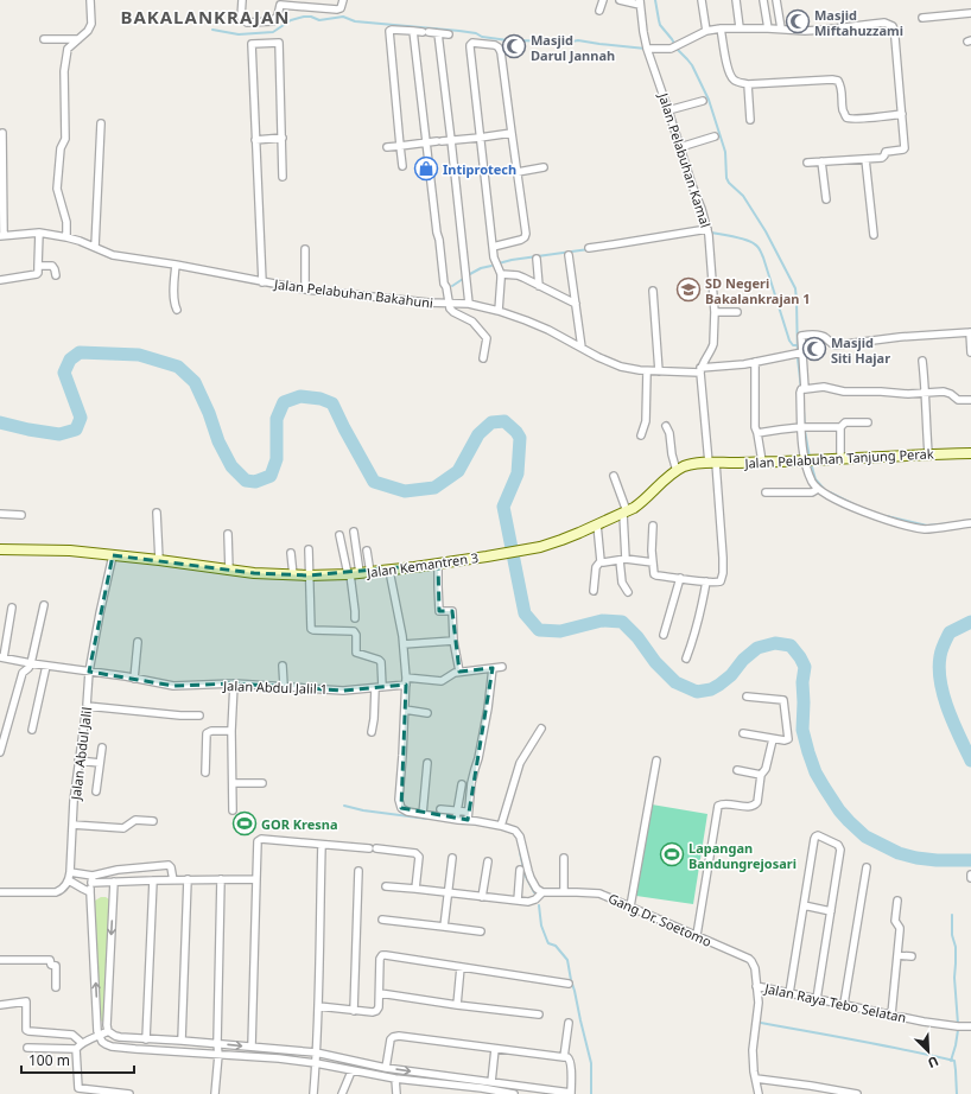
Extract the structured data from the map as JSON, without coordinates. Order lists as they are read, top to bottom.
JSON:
{
  "streets": {
    "street": [
      "Jalan Pelabuhan Kamal",
      "Jalan Pelabuhan Bakahuni",
      "Jalan Pelabuhan Tanjung Perak",
      "Jalan Kemantren 3",
      "Jalan Abdul Jalil 1",
      "Jalan Abdul Jalil",
      "Gang Dr. Soetomo",
      "Jalan Raya Tebo Selatan"
    ]
  },
  "crossings": [
    ["Jalan Pelabuhan Kamal", "Jalan Pelabuhan Bakahuni"],
    ["Jalan Pelabuhan Tanjung Perak", "Jalan Kemantren 3"],
    ["Jalan Kemantren 3", "Jalan Abdul Jalil"],
    ["Jalan Abdul Jalil 1", "Jalan Abdul Jalil"],
    ["Gang Dr. Soetomo", "Jalan Raya Tebo Selatan"]
  ],
  "districts": ["BAKALANKRAJAN"],
  "places": {
    "mosque": ["Masjid Miftahuzzami", "Masjid Darul Jannah", "Masjid Siti Hajar"],
    "shop": ["Intiprotech"],
    "school or university": ["SD Negeri Bakalankrajan 1"],
    "sports": ["GOR Kresna", "Lapangan Bandungrejosari"]
  },
  "scale_bar": "100 m",
  "north": "bottom right"
}
